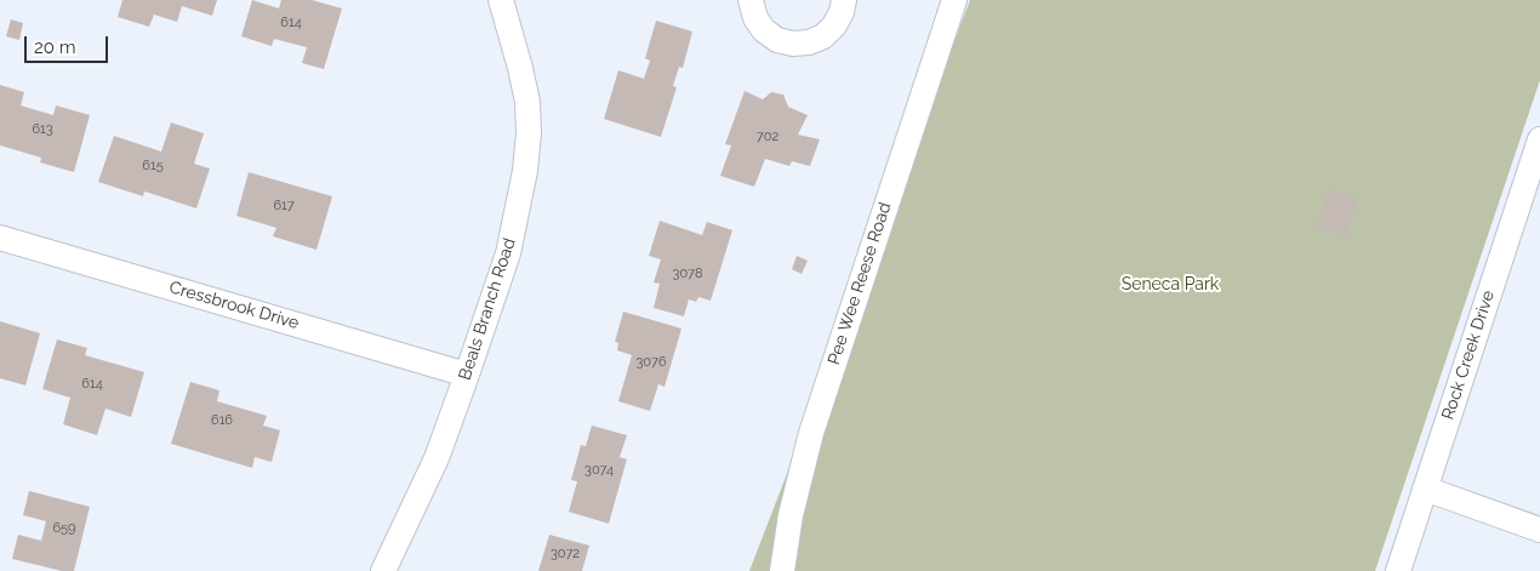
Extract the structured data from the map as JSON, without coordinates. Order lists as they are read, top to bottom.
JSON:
{
  "streets": {
    "street": [
      "Pee Wee Reese Road",
      "Cressbrook Drive",
      "Beals Branch Road",
      "Rock Creek Drive"
    ]
  },
  "crossings": [
    ["Cressbrook Drive", "Beals Branch Road"]
  ],
  "parks": ["Seneca Park"],
  "house_numbers": [
    "614",
    "613",
    "702",
    "615",
    "617",
    "3078",
    "3076",
    "614",
    "616",
    "3074",
    "659",
    "3072"
  ],
  "scale_bar": "20 m"
}
